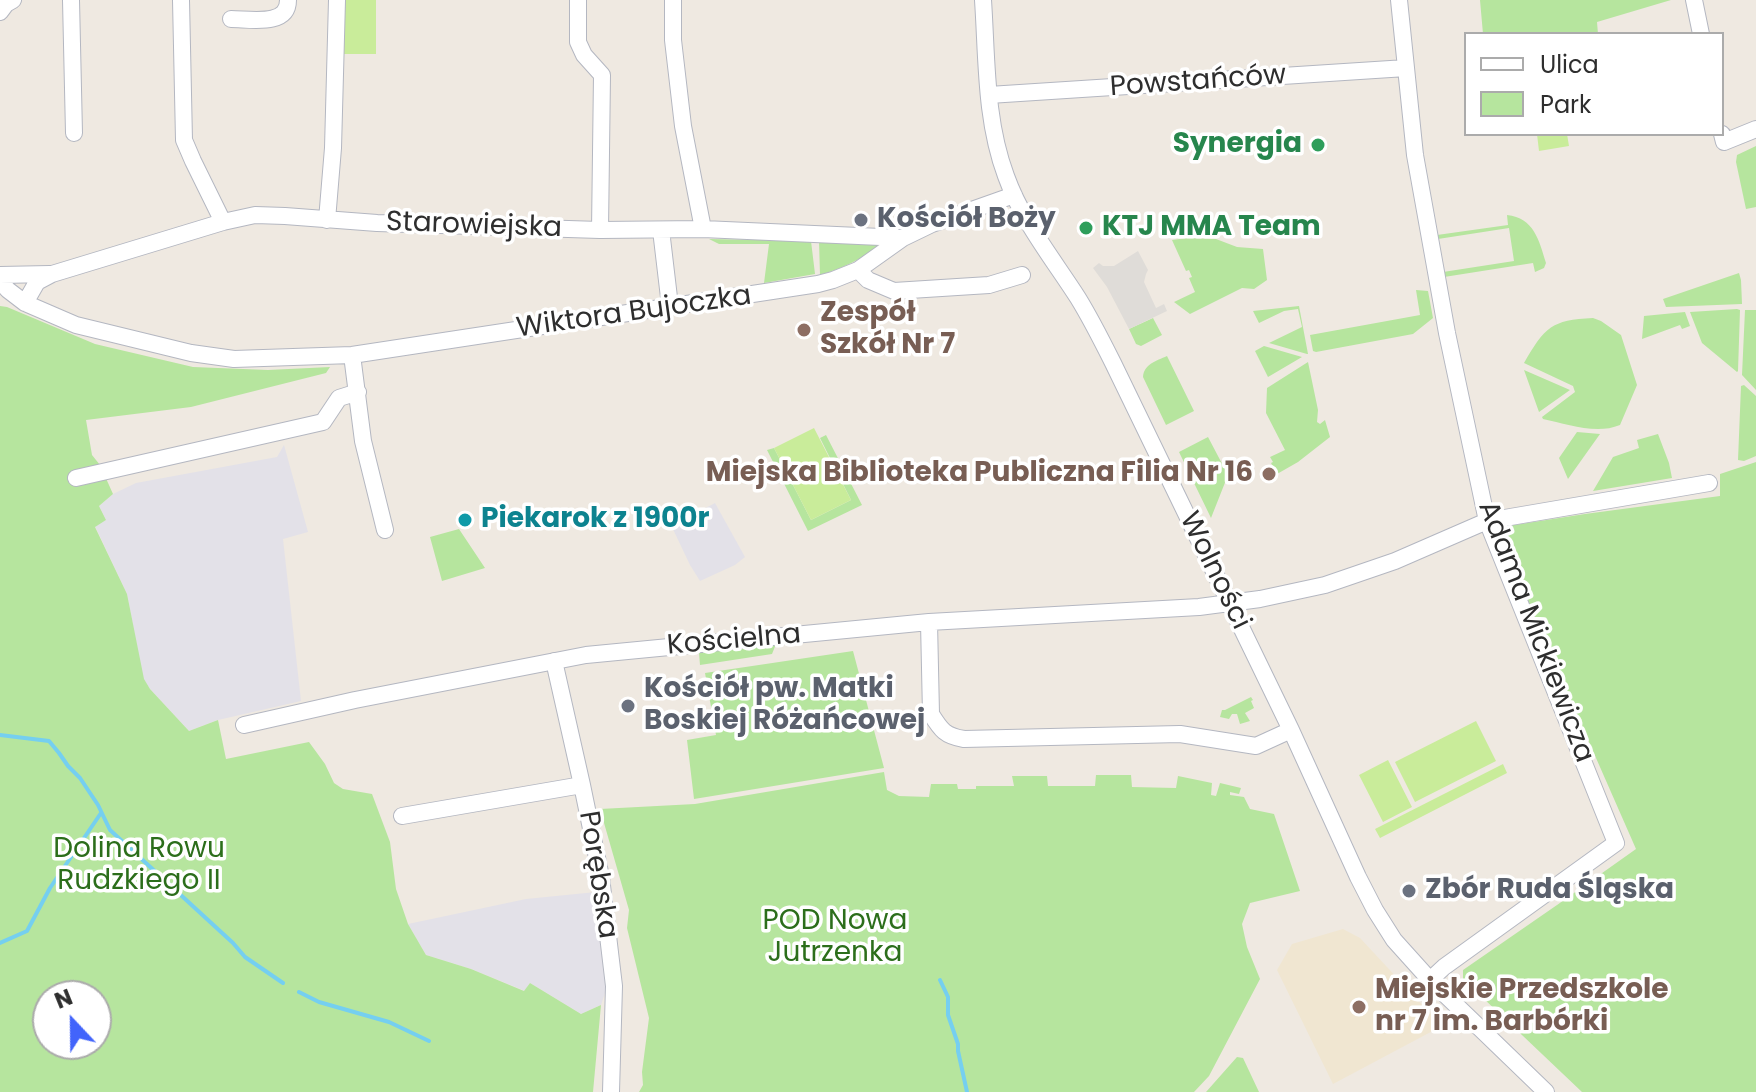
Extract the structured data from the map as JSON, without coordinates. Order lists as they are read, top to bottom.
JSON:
{
  "streets": {
    "street": [
      "Powstańców",
      "Starowiejska",
      "Wiktora Bujoczka",
      "Wolności",
      "Adama Mickiewicza",
      "Kościelna",
      "Porębska"
    ]
  },
  "crossings": [
    ["Powstańców", "Wolności"],
    ["Powstańców", "Adama Mickiewicza"],
    ["Starowiejska", "Wiktora Bujoczka"],
    ["Wiktora Bujoczka", "Wolności"],
    ["Wolności", "Adama Mickiewicza"],
    ["Wolności", "Kościelna"],
    ["Adama Mickiewicza", "Kościelna"],
    ["Kościelna", "Porębska"]
  ],
  "parks": ["Dolina Rowu Rudzkiego II", "POD Nowa Jutrzenka"],
  "places": [
    "Synergia",
    "Kościół Boży",
    "KTJ MMA Team",
    "Zespół Szkół Nr 7",
    "Miejska Biblioteka Publiczna Filia Nr 16",
    "Piekarok z 1900r",
    "Kościół pw. Matki Boskiej Różańcowej",
    "Zbór Ruda Śląska",
    "Miejskie Przedszkole nr 7 im. Barbórki"
  ],
  "legend": ["Ulica", "Park"],
  "north": "top"
}
